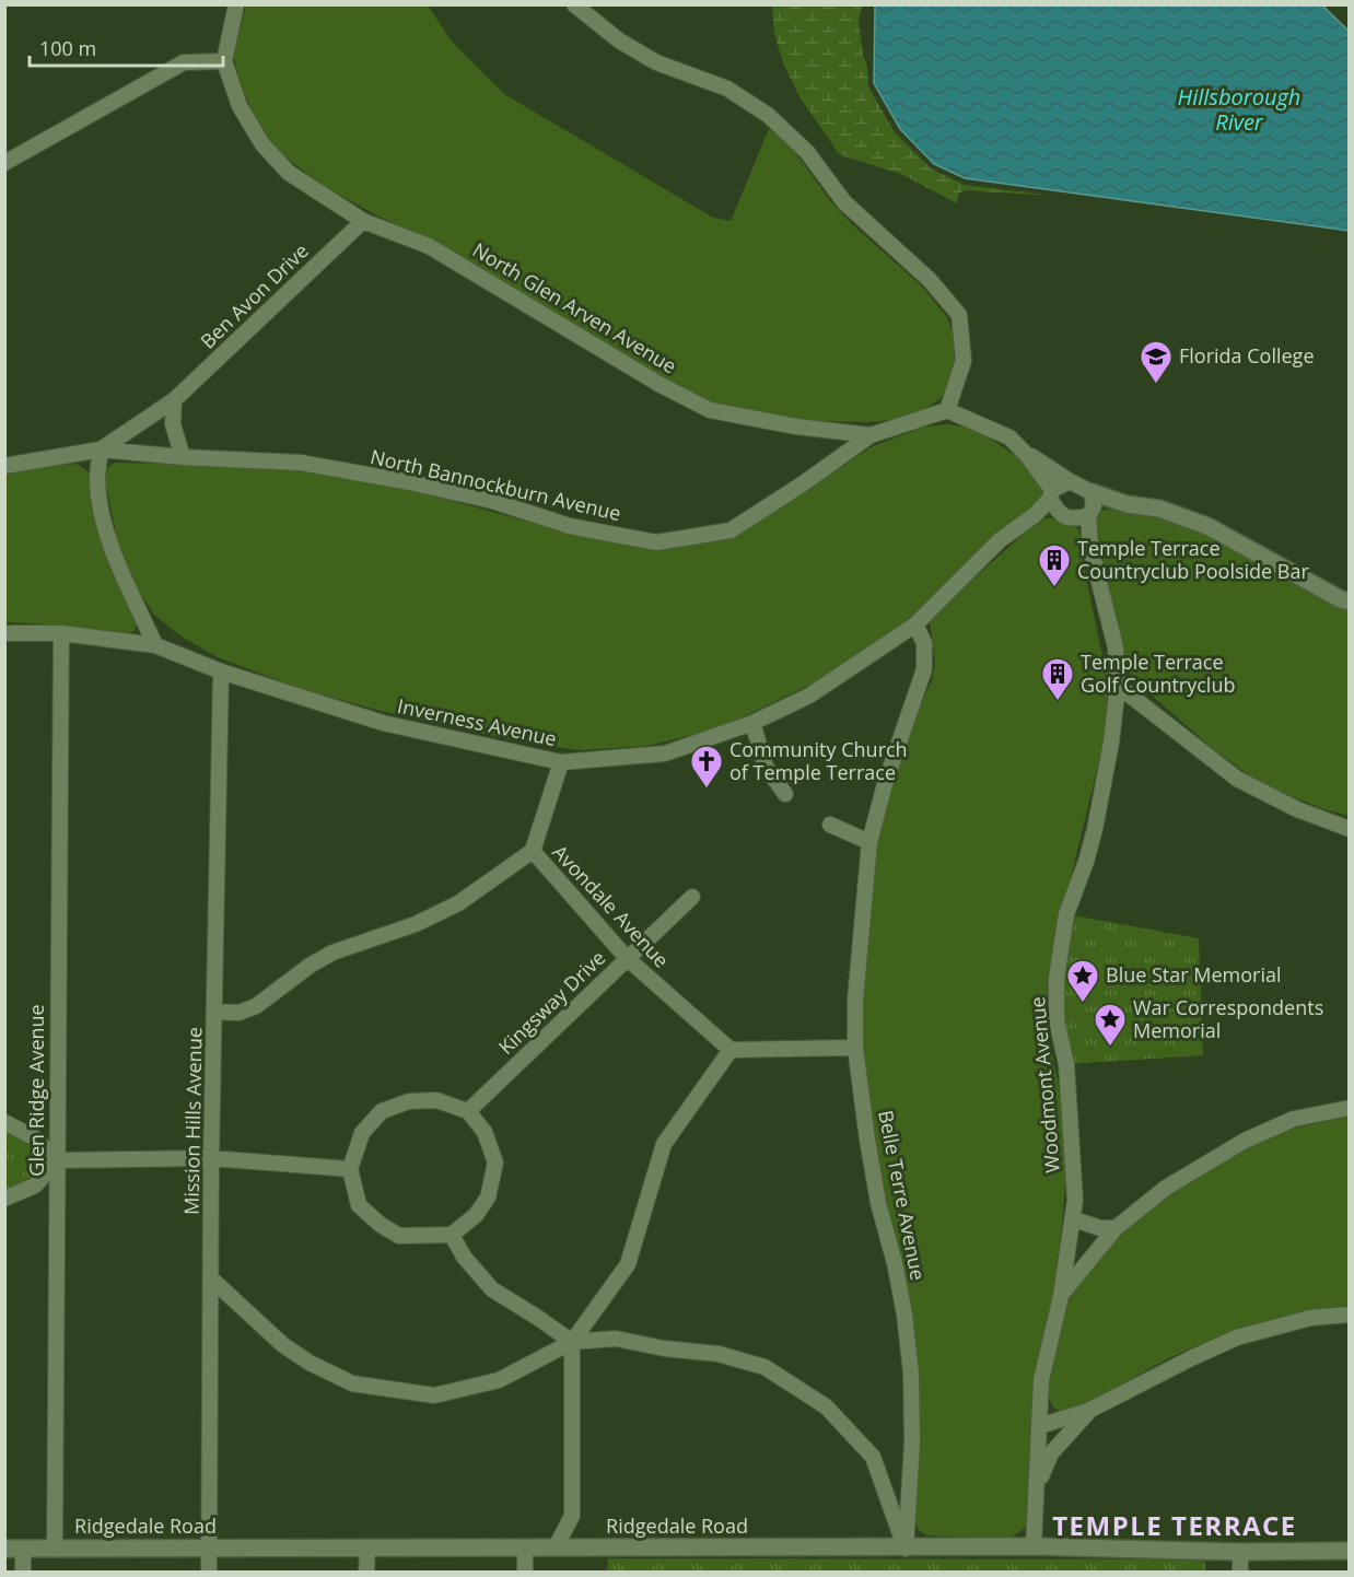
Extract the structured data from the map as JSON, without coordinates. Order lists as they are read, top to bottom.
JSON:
{
  "streets": {
    "street": [
      "Ben Avon Drive",
      "North Glen Arven Avenue",
      "North Bannockburn Avenue",
      "Inverness Avenue",
      "Avondale Avenue",
      "Kingsway Drive",
      "Woodmont Avenue",
      "Glen Ridge Avenue",
      "Mission Hills Avenue",
      "Belle Terre Avenue",
      "Ridgedale Road"
    ]
  },
  "crossings": [
    ["Ben Avon Drive", "North Glen Arven Avenue"],
    ["Ben Avon Drive", "North Bannockburn Avenue"],
    ["North Glen Arven Avenue", "North Bannockburn Avenue"],
    ["Inverness Avenue", "Avondale Avenue"],
    ["Inverness Avenue", "Woodmont Avenue"],
    ["Inverness Avenue", "Glen Ridge Avenue"],
    ["Inverness Avenue", "Mission Hills Avenue"],
    ["Inverness Avenue", "Belle Terre Avenue"],
    ["Avondale Avenue", "Kingsway Drive"],
    ["Woodmont Avenue", "Ridgedale Road"],
    ["Glen Ridge Avenue", "Ridgedale Road"],
    ["Mission Hills Avenue", "Ridgedale Road"],
    ["Belle Terre Avenue", "Ridgedale Road"]
  ],
  "districts": ["TEMPLE TERRACE"],
  "water": ["Hillsborough River"],
  "places": {
    "school or university": ["Florida College"],
    "building": ["Temple Terrace Countryclub Poolside Bar", "Temple Terrace Golf Countryclub"],
    "church": ["Community Church of Temple Terrace"],
    "place": ["Blue Star Memorial", "War Correspondents Memorial"]
  },
  "scale_bar": "100 m"
}
